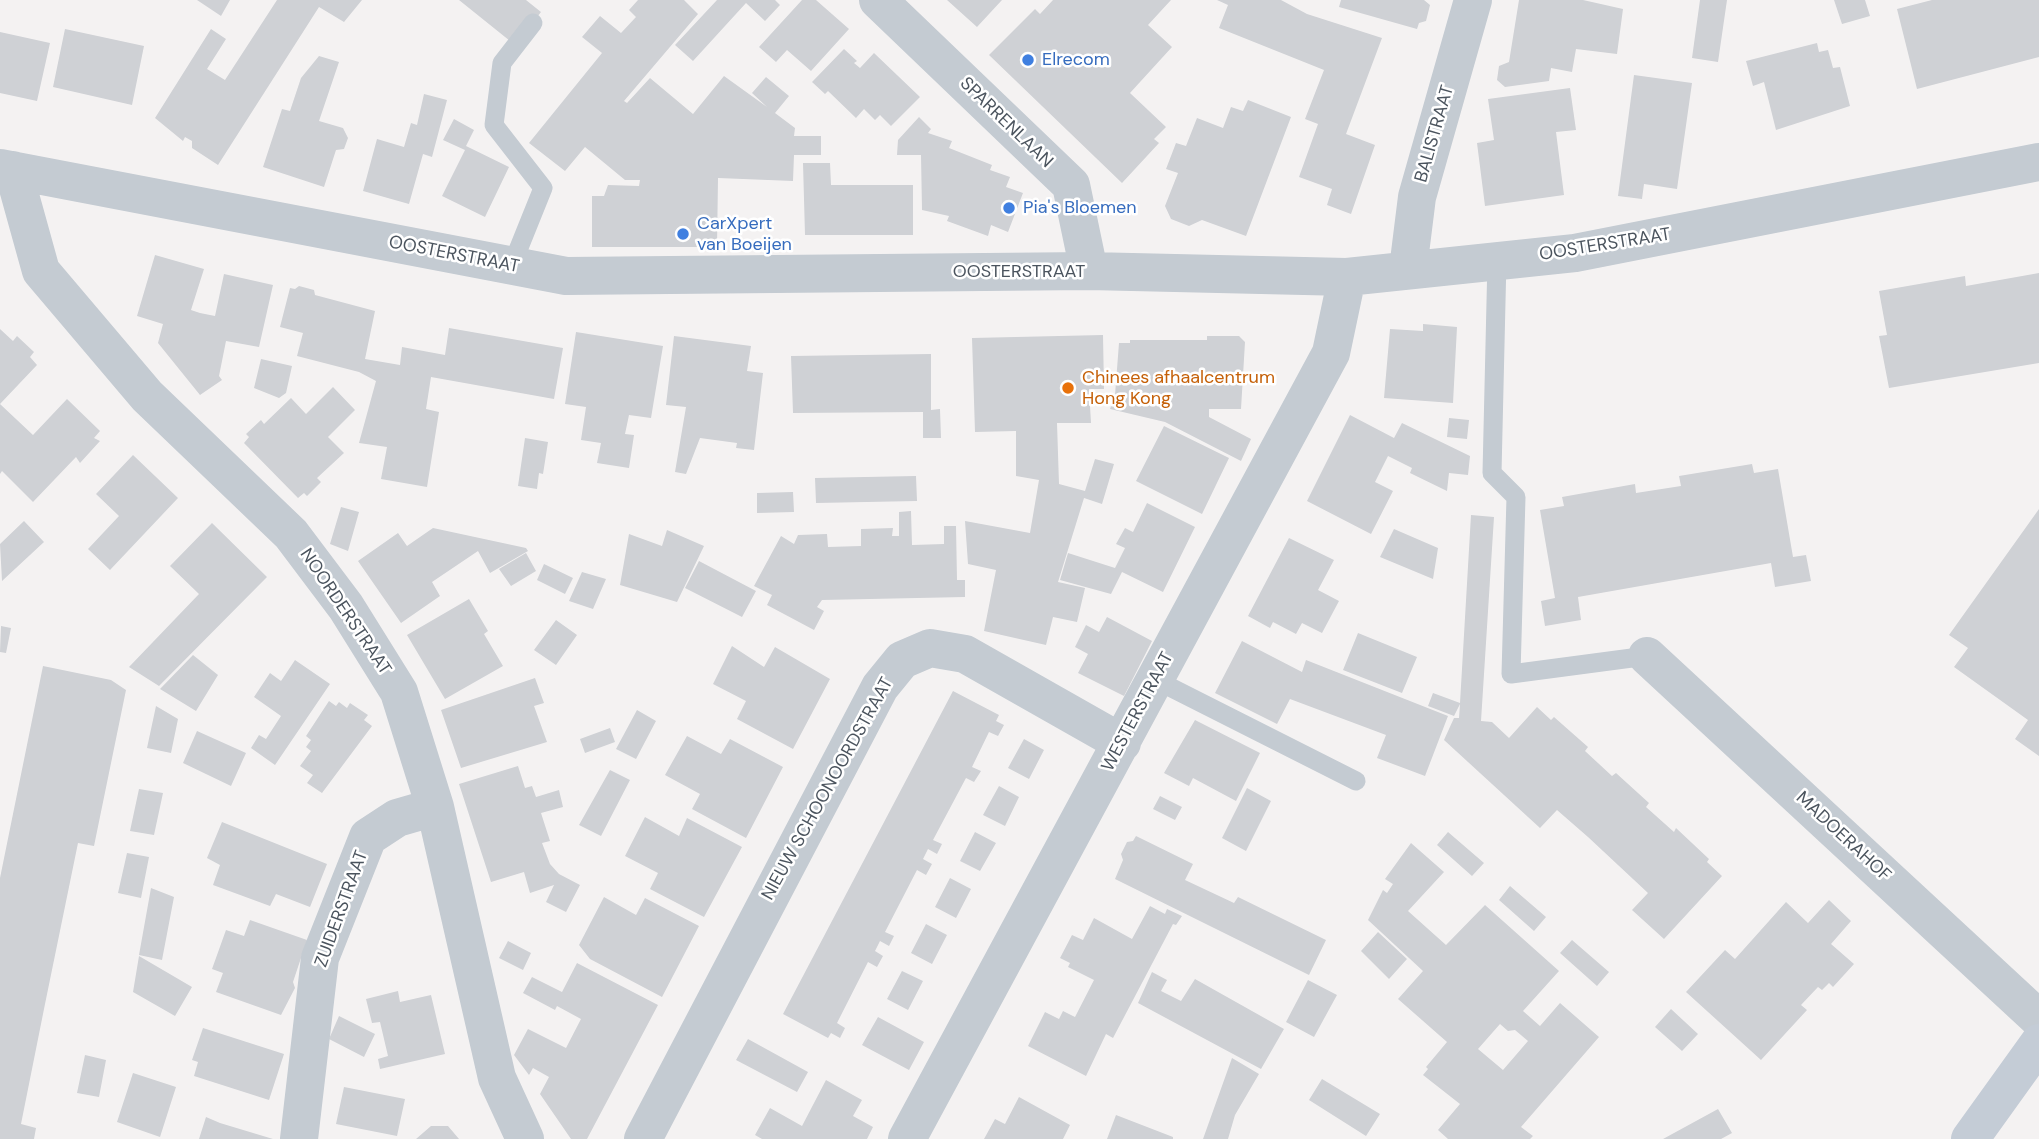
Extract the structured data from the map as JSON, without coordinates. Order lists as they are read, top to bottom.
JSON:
{
  "streets": {
    "street": [
      "SPARRENLAAN",
      "BALISTRAAT",
      "OOSTERSTRAAT",
      "NOORDERSTRAAT",
      "WESTERSTRAAT",
      "NIEUW SCHOONOORDSTRAAT",
      "MADOERAHOF",
      "ZUIDERSTRAAT"
    ]
  },
  "crossings": [
    ["SPARRENLAAN", "OOSTERSTRAAT"],
    ["BALISTRAAT", "OOSTERSTRAAT"],
    ["OOSTERSTRAAT", "NOORDERSTRAAT"],
    ["OOSTERSTRAAT", "WESTERSTRAAT"],
    ["NOORDERSTRAAT", "ZUIDERSTRAAT"],
    ["WESTERSTRAAT", "NIEUW SCHOONOORDSTRAAT"]
  ],
  "places": [
    "Elrecom",
    "Pia's Bloemen",
    "CarXpert van Boeijen",
    "Chinees afhaalcentrum Hong Kong"
  ]
}
